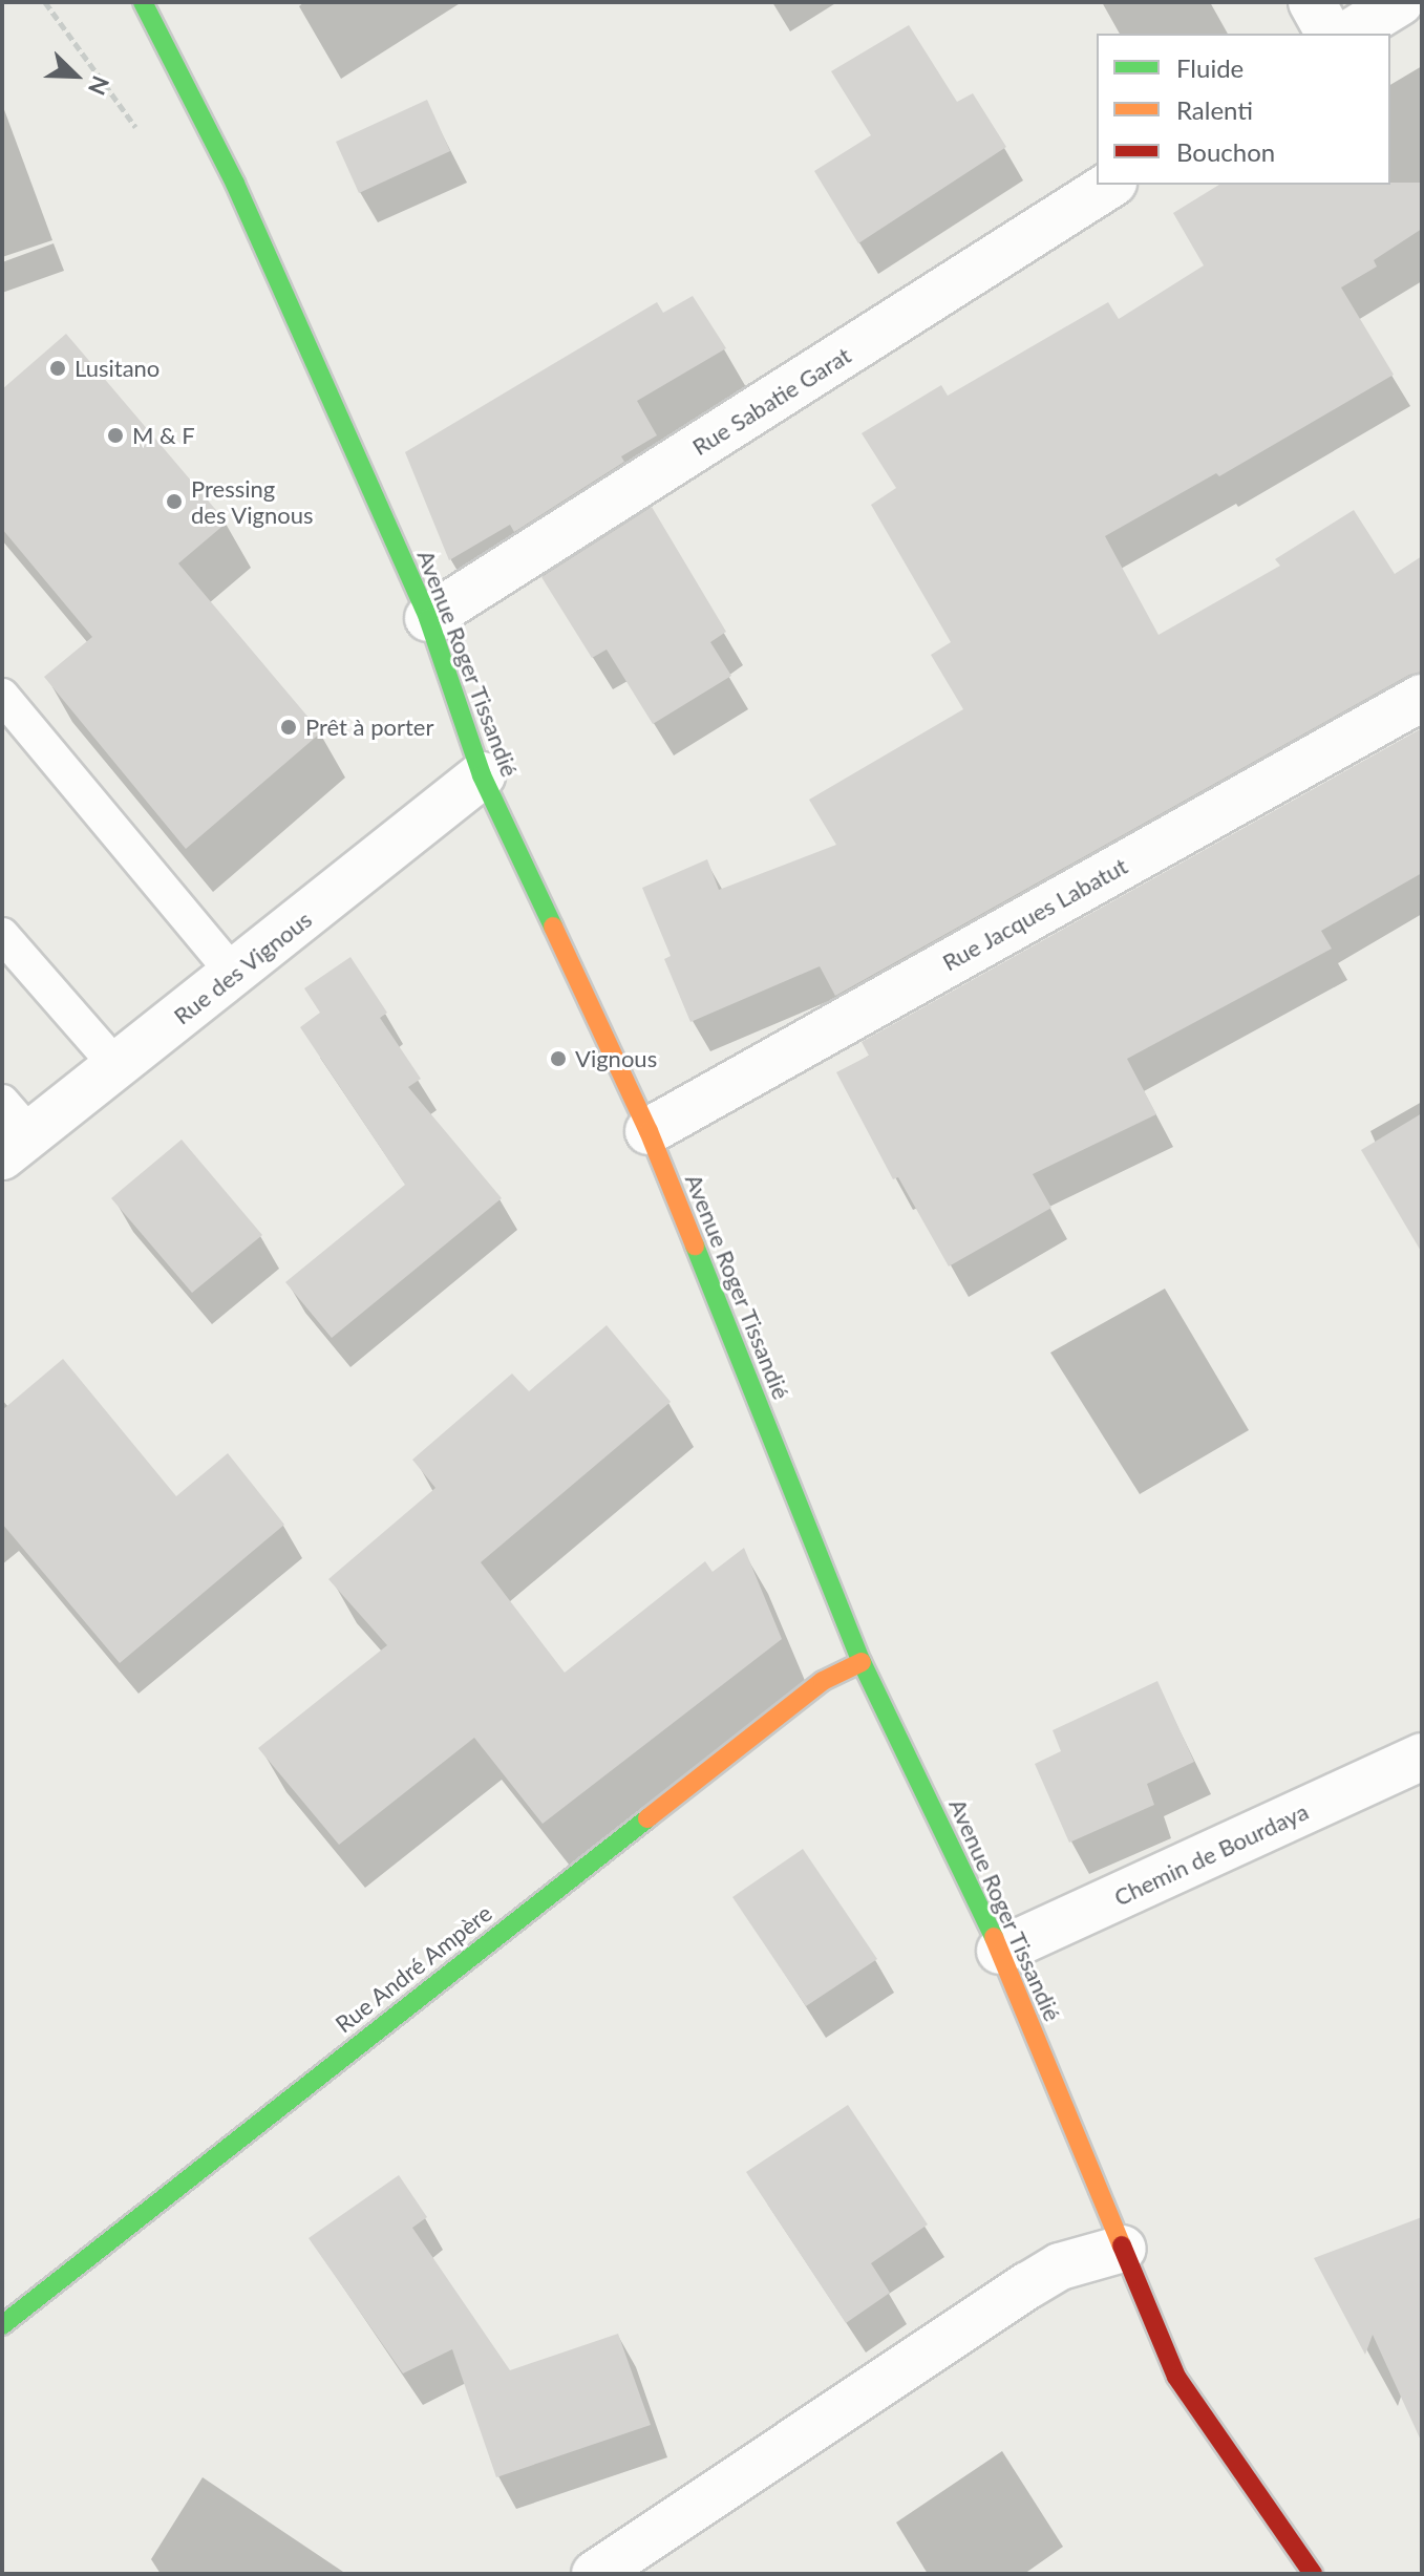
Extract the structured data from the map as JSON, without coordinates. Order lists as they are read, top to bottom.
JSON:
{
  "streets": {
    "main road": ["Avenue Roger Tissandié", "Rue André Ampère"],
    "street": [
      "Rue Sabatie Garat",
      "Rue Jacques Labatut",
      "Rue des Vignous",
      "Chemin de Bourdaya"
    ]
  },
  "crossings": [
    ["Rue Sabatie Garat", "Avenue Roger Tissandié"],
    ["Avenue Roger Tissandié", "Rue Jacques Labatut"],
    ["Avenue Roger Tissandié", "Rue des Vignous"],
    ["Avenue Roger Tissandié", "Chemin de Bourdaya"],
    ["Avenue Roger Tissandié", "Rue André Ampère"]
  ],
  "places": [
    "Lusitano",
    "M & F",
    "Pressing des Vignous",
    "Prêt à porter",
    "Vignous"
  ],
  "legend": ["Fluide", "Ralenti", "Bouchon"],
  "north": "bottom right"
}
